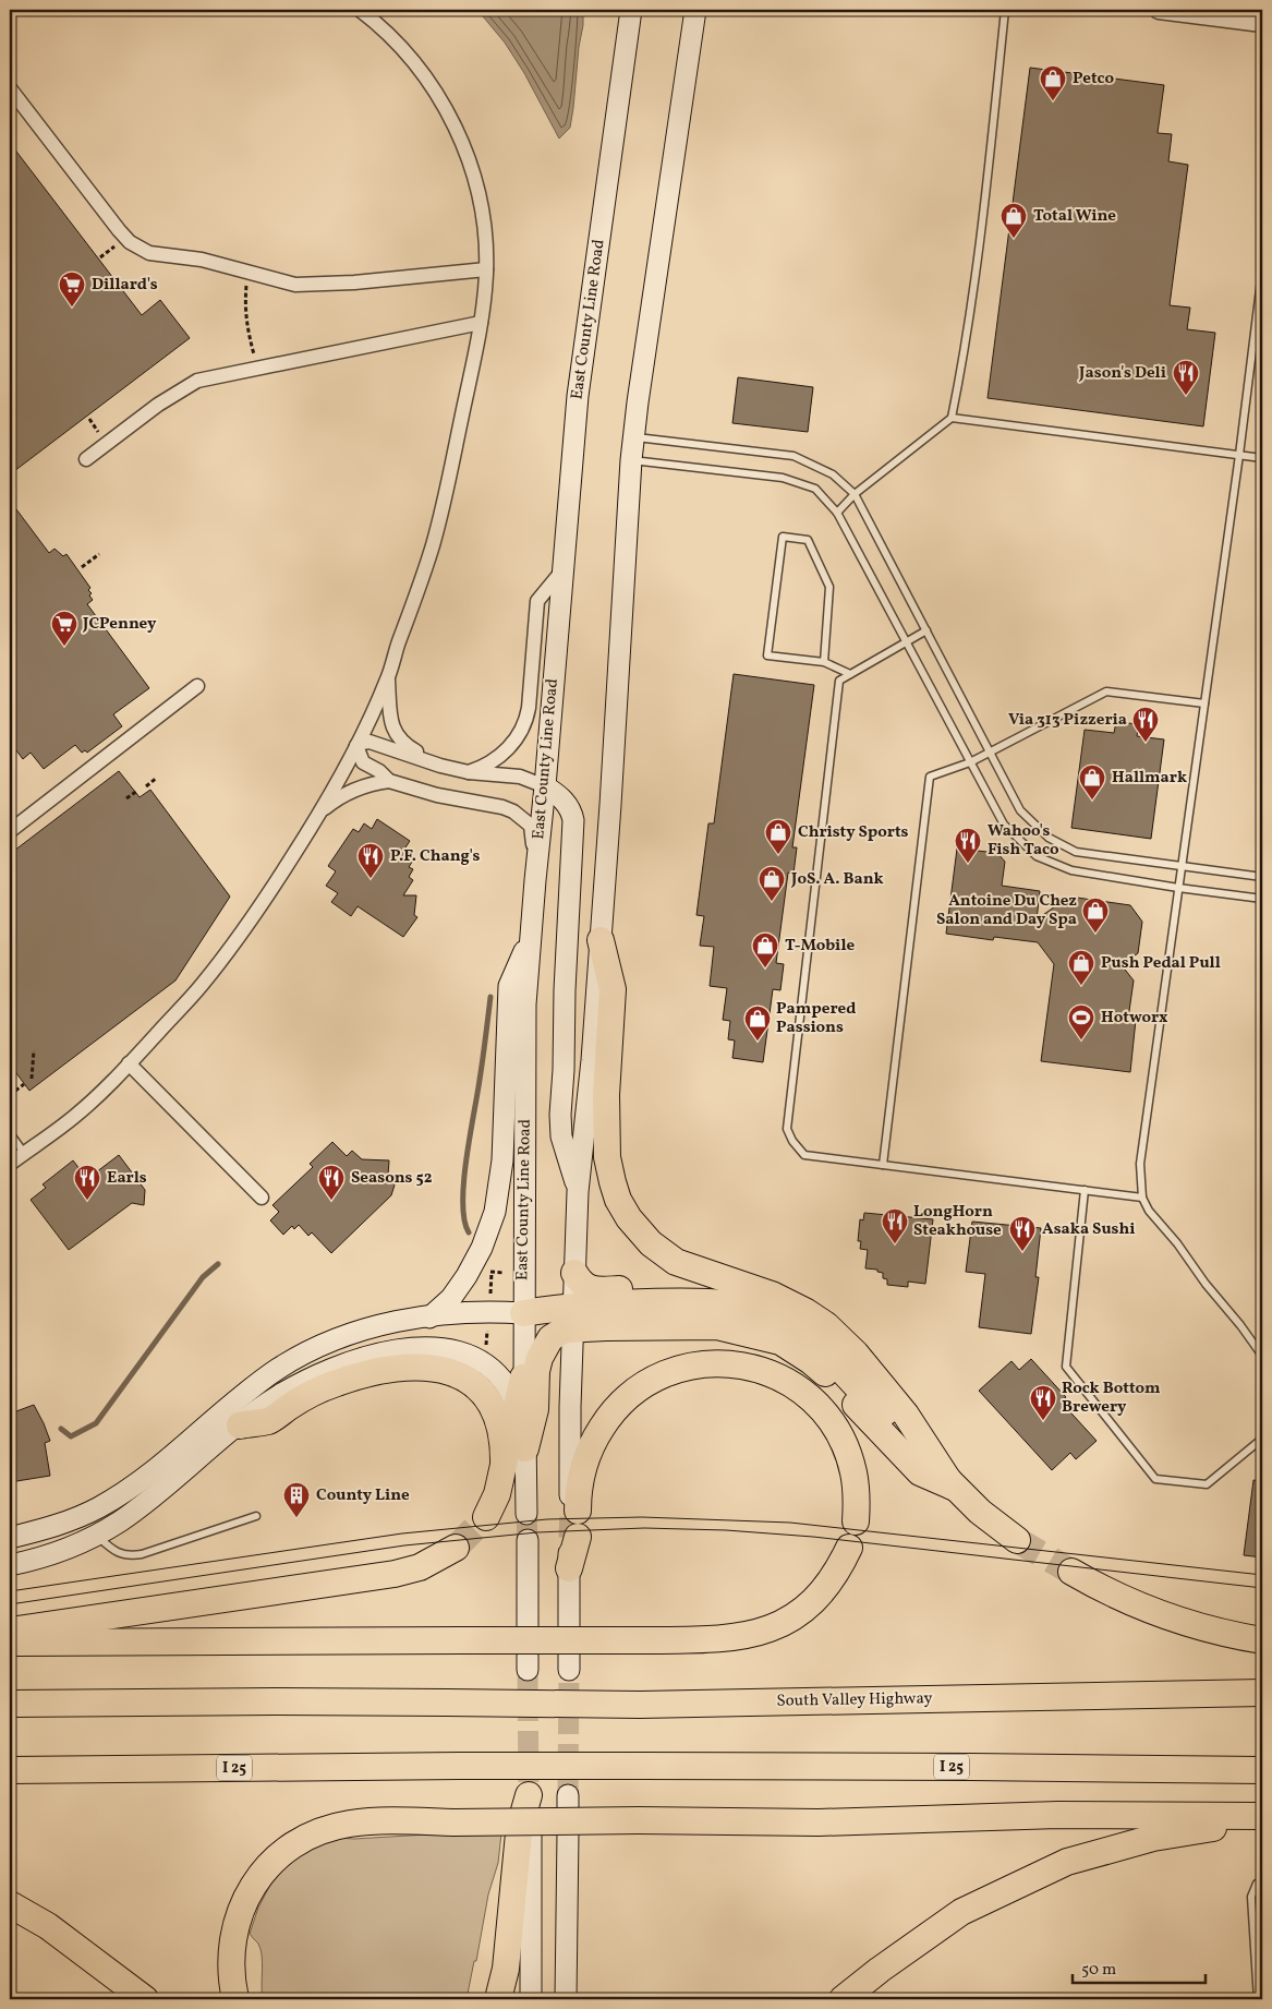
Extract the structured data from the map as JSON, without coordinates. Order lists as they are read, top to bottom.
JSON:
{
  "streets": {
    "highway": ["South Valley Highway", "I 25"],
    "main road": ["East County Line Road"]
  },
  "places": {
    "shop": [
      "Petco",
      "Total Wine",
      "Hallmark",
      "Christy Sports",
      "JoS. A. Bank",
      "Antoine Du Chez Salon and Day Spa",
      "T-Mobile",
      "Push Pedal Pull",
      "Pampered Passions"
    ],
    "supermarket": ["Dillard's", "JCPenney"],
    "restaurant": [
      "Jason's Deli",
      "Via 313 Pizzeria",
      "Wahoo's Fish Taco",
      "P.F. Chang's",
      "Earls",
      "Seasons 52",
      "LongHorn Steakhouse",
      "Asaka Sushi",
      "Rock Bottom Brewery"
    ],
    "sports": ["Hotworx"],
    "building": ["County Line"]
  },
  "scale_bar": "50 m"
}
